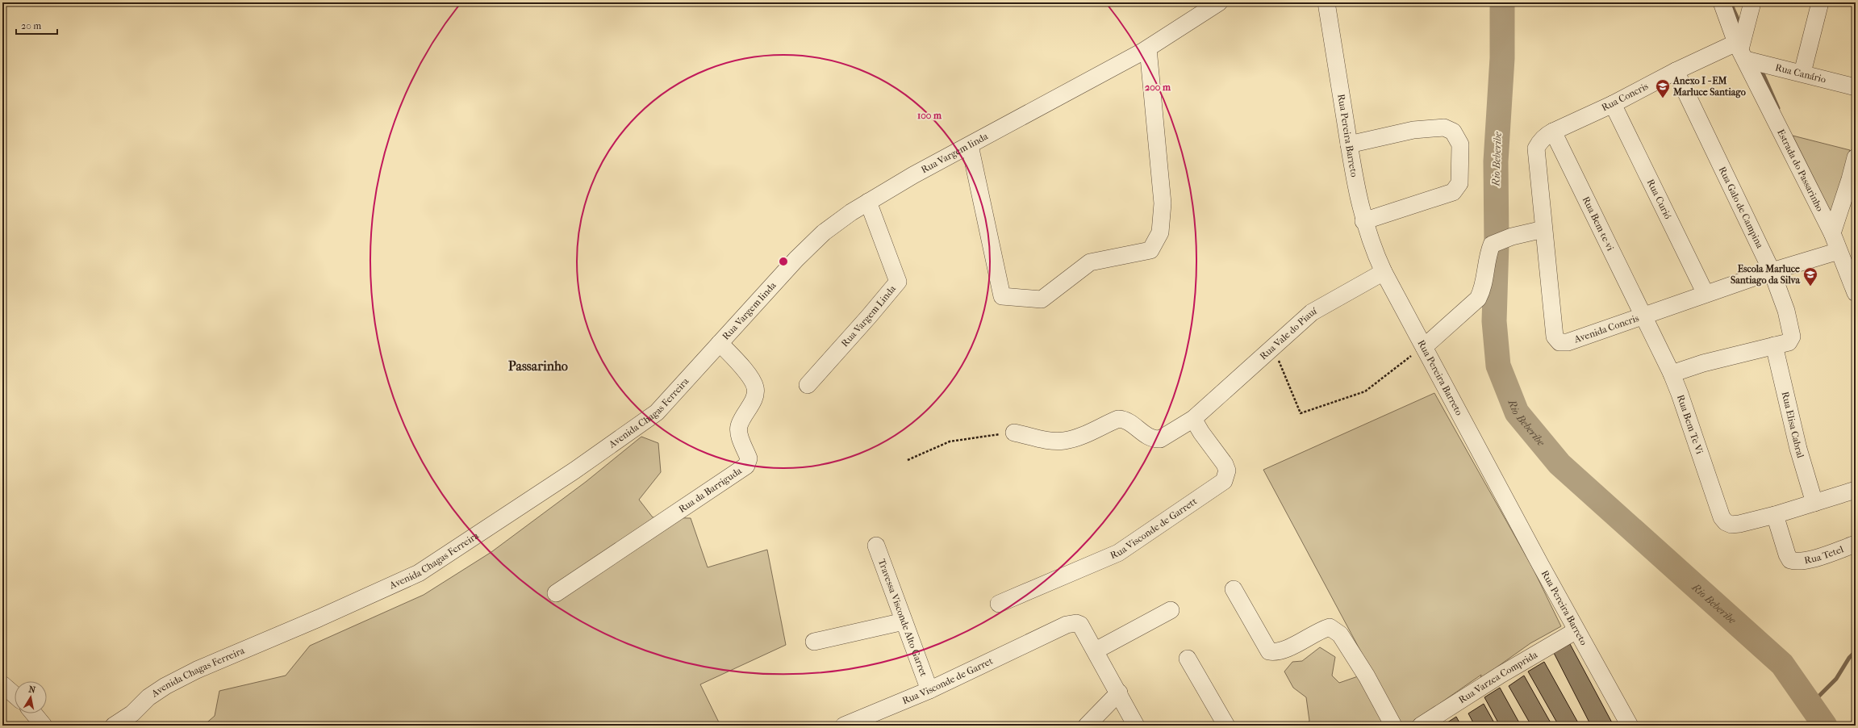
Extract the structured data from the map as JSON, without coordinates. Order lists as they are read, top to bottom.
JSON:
{
  "streets": {
    "street": [
      "Rua Canário",
      "Rua Concris",
      "Rua Pereira Barreto",
      "Rua Vargem linda",
      "Estrada do Passarinho",
      "Rua Curió",
      "Rua Galo de Campina",
      "Rua Bem-te-vi",
      "Rua Vargem Linda",
      "Avenida Concris",
      "Rua Vale do Piauí",
      "Avenida Chagas Ferreira",
      "Rua Bem Te Vi",
      "Rua Elisa Cabral",
      "Rua da Barriguda",
      "Rua Visconde de Garrett",
      "Rua Tetel",
      "Travessa Visconde Alto Garret",
      "Rua Varzea Comprida",
      "Rua Visconde de Garret"
    ]
  },
  "crossings": [
    ["Rua Canário", "Rua Concris"],
    ["Rua Canário", "Estrada do Passarinho"],
    ["Rua Concris", "Estrada do Passarinho"],
    ["Rua Concris", "Rua Curió"],
    ["Rua Concris", "Rua Galo de Campina"],
    ["Rua Concris", "Rua Bem-te-vi"],
    ["Rua Concris", "Avenida Concris"],
    ["Rua Pereira Barreto", "Rua Vale do Piauí"],
    ["Rua Pereira Barreto", "Rua Varzea Comprida"],
    ["Rua Vargem linda", "Rua Vargem Linda"],
    ["Rua Vargem linda", "Avenida Chagas Ferreira"],
    ["Rua Vargem linda", "Rua da Barriguda"],
    ["Estrada do Passarinho", "Avenida Concris"],
    ["Rua Curió", "Avenida Concris"],
    ["Rua Galo de Campina", "Avenida Concris"],
    ["Rua Galo de Campina", "Rua Bem Te Vi"],
    ["Rua Galo de Campina", "Rua Elisa Cabral"],
    ["Rua Bem-te-vi", "Avenida Concris"],
    ["Rua Bem-te-vi", "Rua Bem Te Vi"],
    ["Avenida Concris", "Rua Bem Te Vi"],
    ["Rua Vale do Piauí", "Rua Visconde de Garrett"],
    ["Avenida Chagas Ferreira", "Rua da Barriguda"],
    ["Rua Bem Te Vi", "Rua Tetel"],
    ["Travessa Visconde Alto Garret", "Rua Visconde de Garret"]
  ],
  "districts": ["Passarinho"],
  "water": ["Rio Beberibe"],
  "places": {
    "school or university": ["Anexo I - EM Marluce Santiago", "Escola Marluce Santiago da Silva"]
  },
  "scale_bar": "20 m",
  "north": "top",
  "rings": ["200 m", "100 m"]
}
